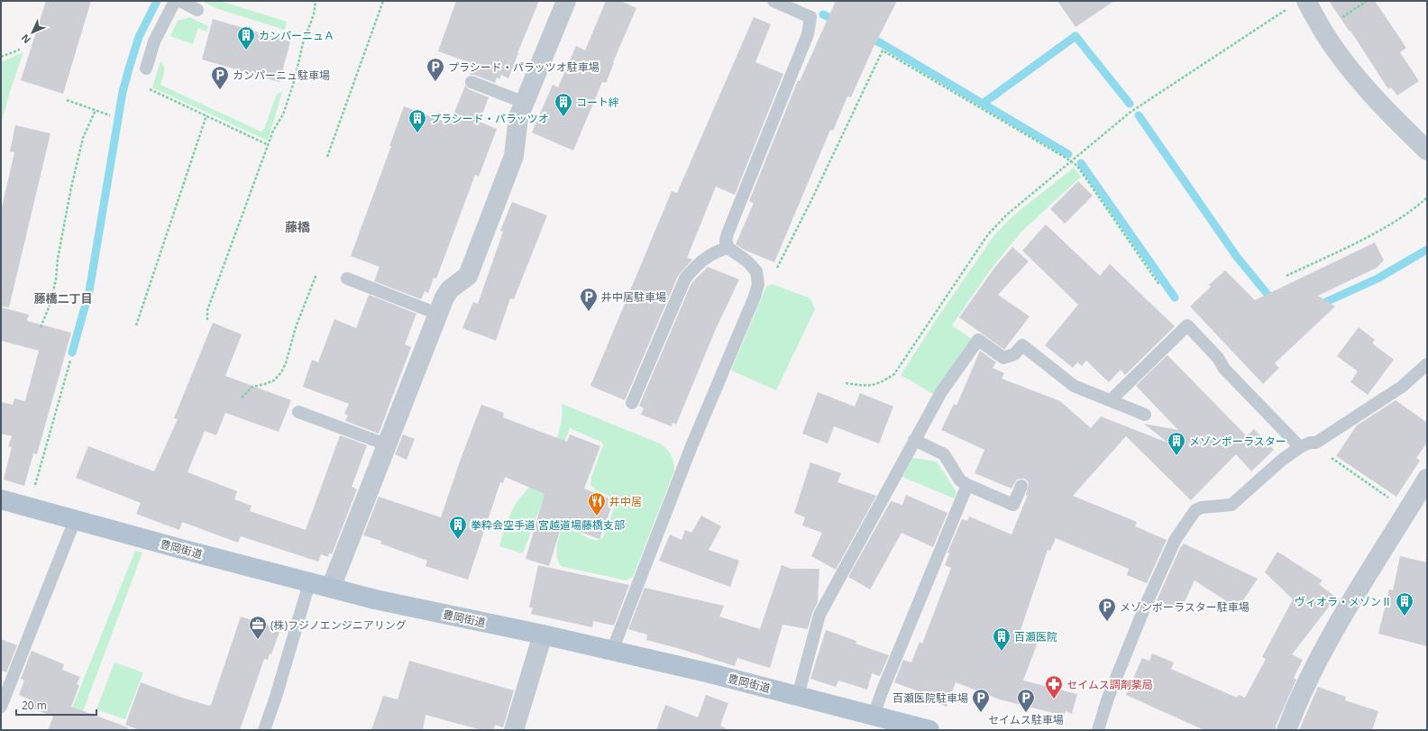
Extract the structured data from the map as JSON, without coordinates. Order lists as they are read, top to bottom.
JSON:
{
  "streets": {
    "main road": ["豊岡街道"]
  },
  "districts": ["藤橋", "藤橋二丁目"],
  "places": {
    "building": [
      "カンパーニュＡ",
      "コート絆",
      "プラシード・パラッツオ",
      "メゾンポーラスター",
      "拳粋会空手道 宮越道場藤橋支部",
      "ヴィオラ・メゾンⅡ",
      "百瀬医院"
    ],
    "parking": [
      "プラシード・パラッツオ駐車場",
      "カンパーニュ駐車場",
      "井中居駐車場",
      "メゾンポーラスター駐車場",
      "百瀬医院駐車場",
      "セイムス駐車場"
    ],
    "restaurant": ["井中居"],
    "office": ["(株)フジノエンジニアリング"],
    "pharmacy": ["セイムス調剤薬局"]
  },
  "scale_bar": "20 m",
  "north": "bottom left"
}
